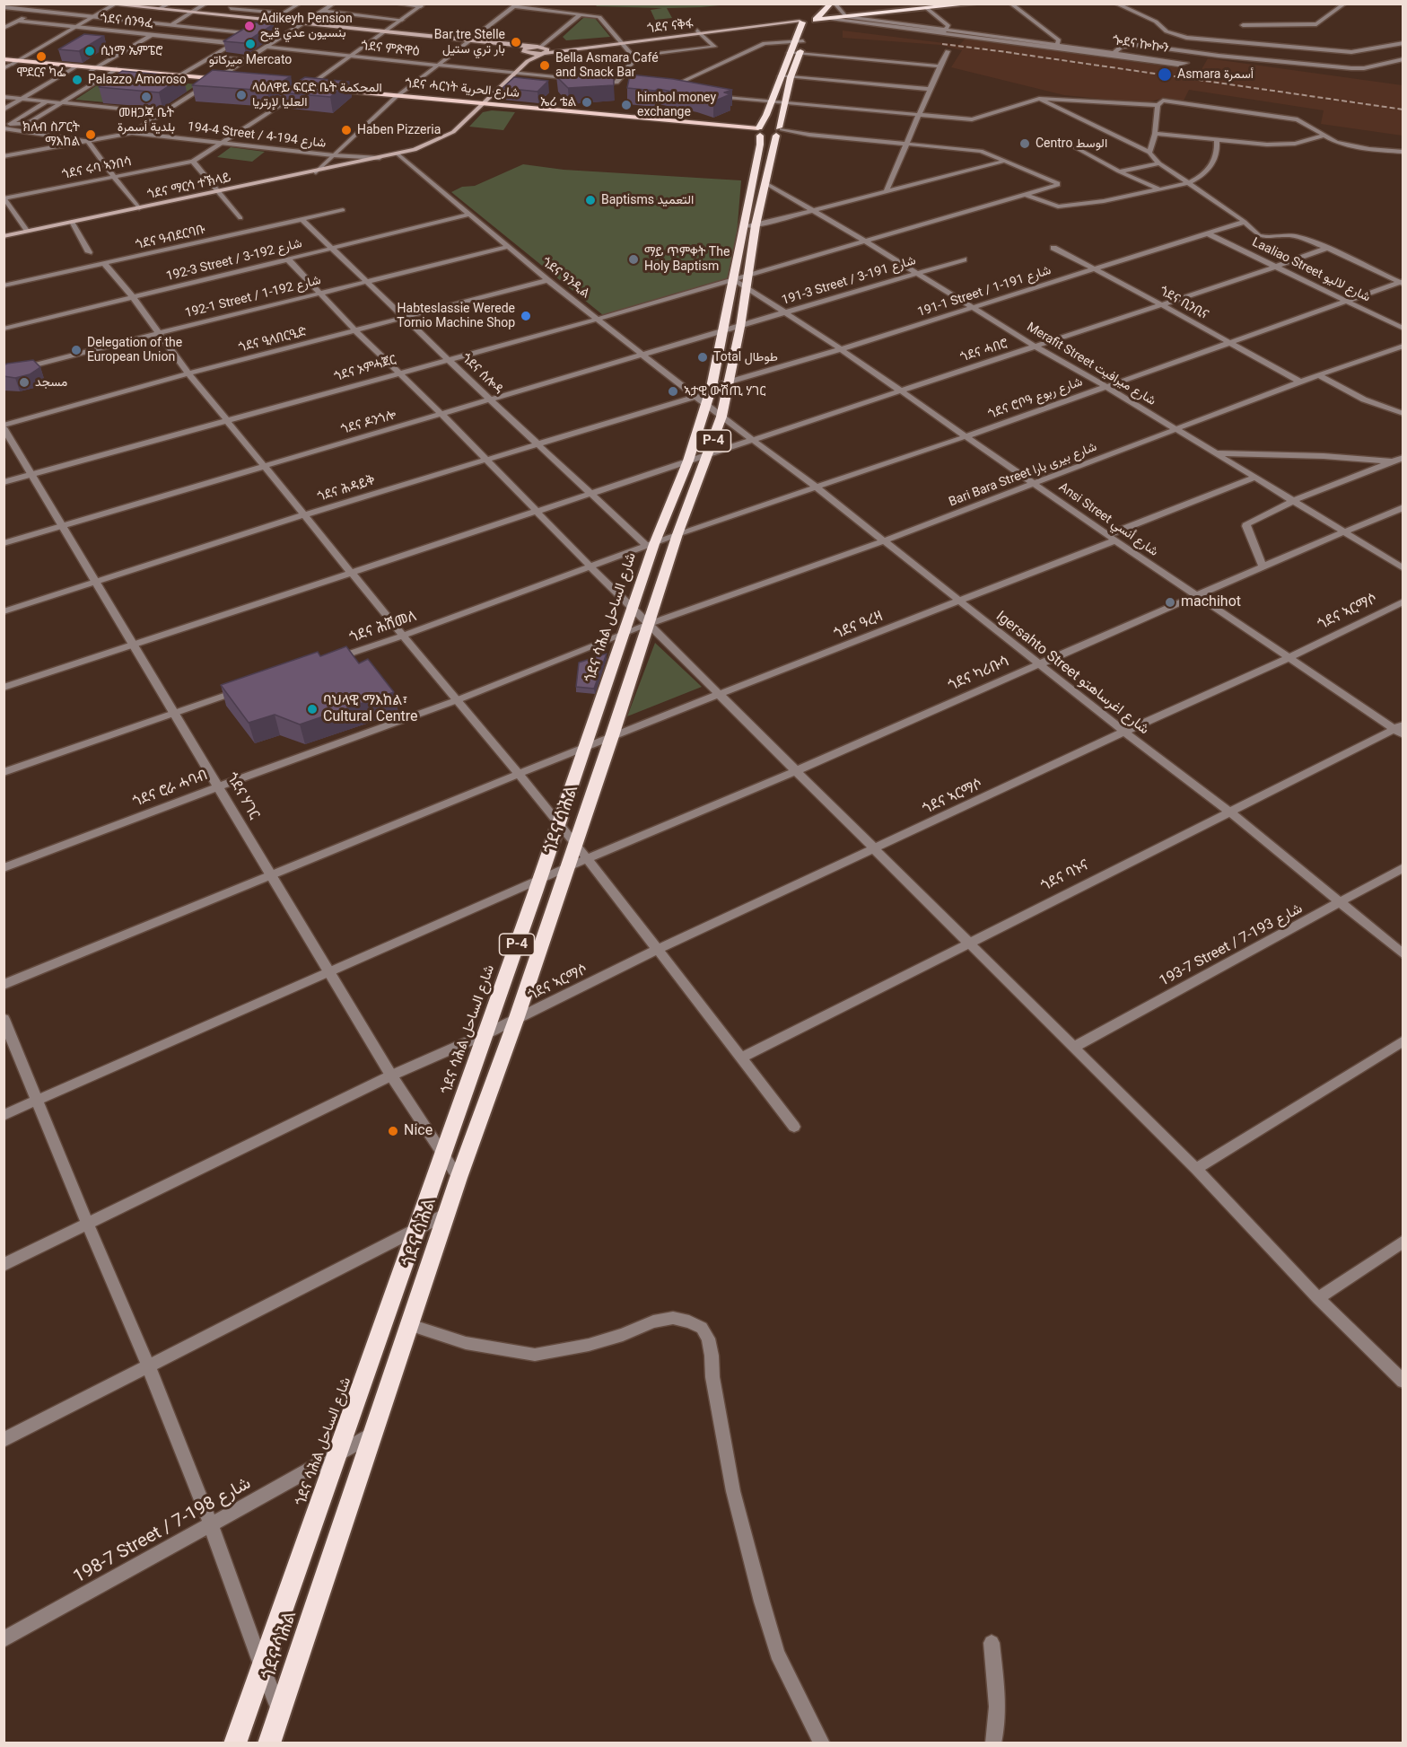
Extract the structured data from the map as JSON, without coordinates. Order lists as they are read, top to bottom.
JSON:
{
  "streets": {
    "highway": ["P-4", "ጎደና ሳሕል شارع الساحل", "ጎደና ሳሕል"],
    "main road": ["ጎደና ናቅፋ", "ጎደና ሓርነት شارع الحرية", "ጎደና ማርሳ ተኽላይ"],
    "street": [
      "ጎደና ሰንዓፈ",
      "ጐደና ኰኰን",
      "ጎደና ምጽዋዕ",
      "194-4 Street / شارع 194-4",
      "ጎደና ሩባ ኣንበሳ",
      "ጎደና ዓብደርባቡ",
      "192-3 Street / شارع 192-3",
      "Laaliao Street شارع لاليو",
      "ጎደና ዓንዲል",
      "191-3 Street / شارع 191-3",
      "191-1 Street / شارع 191-1",
      "192-1 Street / شارع 192-1",
      "ጎደና ቢንቢና",
      "ጎደና ዒላበርዒድ",
      "ጎደና ሓበሮ",
      "Merafit Street شارع ميرافيت",
      "ጎደና ኦምሓጀር",
      "ጎደና ሰሎዳ",
      "ጎደና ሮቦዓ شارع ربوع",
      "ጎደና ዶንጎሎ",
      "Bari Bara Street شارع بيرى بارا",
      "ጎደና ሕዳይቅ",
      "Ansi Street شارع أنسي",
      "ጎደና ኣርማሶ",
      "ጎደና ዓረዛ",
      "ጎደና ሕሽመለ",
      "Igersahto Street شارع اغرساهتو",
      "ጎደና ካሪቡሳ",
      "ጎደና ሮራ ሓባብ",
      "ጎደና ሃገር",
      "ጎደና ባኑና",
      "193-7 Street / شارع 193-7",
      "198-7 Street / شارع 198-7"
    ]
  },
  "crossings": [
    ["ጎደና ናቅፋ", "ጎደና ማርሳ ተኽላይ"],
    ["ጎደና ምጽዋዕ", "ጎደና ማርሳ ተኽላይ"],
    ["ጎደና ሓርነት شارع الحرية", "ጎደና ማርሳ ተኽላይ"],
    ["ጎደና ሓርነት شارع الحرية", "ጎደና ሳሕል شارع الساحل"],
    ["194-4 Street / شارع 194-4", "ጎደና ማርሳ ተኽላይ"],
    ["ጎደና ማርሳ ተኽላይ", "ጎደና ዓንዲል"],
    ["ጎደና ዓብደርባቡ", "ጎደና ሰሎዳ"],
    ["192-3 Street / شارع 192-3", "ጎደና ዓንዲል"],
    ["192-3 Street / شارع 192-3", "ጎደና ሰሎዳ"],
    ["Laaliao Street شارع لاليو", "191-1 Street / شارع 191-1"],
    ["Laaliao Street شارع لاليو", "ጎደና ሓበሮ"],
    ["Laaliao Street شارع لاليو", "ጎደና ሮቦዓ شارع ربوع"],
    ["ጎደና ዓንዲል", "192-1 Street / شارع 192-1"],
    ["ጎደና ዓንዲል", "ጎደና ዒላበርዒድ"],
    ["ጎደና ዓንዲል", "ጎደና ኦምሓጀር"],
    ["ጎደና ዓንዲል", "ጎደና ዶንጎሎ"],
    ["ጎደና ዓንዲል", "ጎደና ሕዳይቅ"],
    ["ጎደና ዓንዲል", "ጎደና ሳሕል شارع الساحل"],
    ["ጎደና ዓንዲል", "Igersahto Street شارع اغرساهتو"],
    ["191-3 Street / شارع 191-3", "Merafit Street شارع ميرافيت"],
    ["191-3 Street / شارع 191-3", "ጎደና ዶንጎሎ"],
    ["191-3 Street / شارع 191-3", "Ansi Street شارع أنسي"],
    ["191-3 Street / شارع 191-3", "ጎደና ሳሕል شارع الساحل"],
    ["191-1 Street / شارع 191-1", "ጎደና ቢንቢና"],
    ["191-1 Street / شارع 191-1", "Merafit Street شارع ميرافيت"],
    ["191-1 Street / شارع 191-1", "Ansi Street شارع أنسي"],
    ["191-1 Street / شارع 191-1", "ጎደና ሳሕል شارع الساحل"],
    ["192-1 Street / شارع 192-1", "ጎደና ሰሎዳ"],
    ["ጎደና ቢንቢና", "ጎደና ሓበሮ"],
    ["ጎደና ቢንቢና", "ጎደና ሮቦዓ شارع ربوع"],
    ["ጎደና ቢንቢና", "Bari Bara Street شارع بيرى بارا"],
    ["ጎደና ዒላበርዒድ", "ጎደና ሰሎዳ"],
    ["ጎደና ዒላበርዒድ", "ጎደና ሃገር"],
    ["ጎደና ሓበሮ", "Merafit Street شارع ميرافيت"],
    ["ጎደና ሓበሮ", "ጎደና ሰሎዳ"],
    ["ጎደና ሓበሮ", "Ansi Street شارع أنسي"],
    ["ጎደና ሓበሮ", "ጎደና ሳሕል شارع الساحل"],
    ["ጎደና ሓበሮ", "Igersahto Street شارع اغرساهتو"],
    ["ጎደና ሓበሮ", "ጎደና ሃገር"],
    ["Merafit Street شارع ميرافيت", "ጎደና ኦምሓጀር"],
    ["Merafit Street شارع ميرافيت", "ጎደና ሮቦዓ شارع ربوع"],
    ["Merafit Street شارع ميرافيت", "Bari Bara Street شارع بيرى بارا"],
    ["Merafit Street شارع ميرافيت", "ጎደና ሳሕል شارع الساحل"],
    ["Merafit Street شارع ميرافيت", "ጎደና ዓረዛ"],
    ["Merafit Street شارع ميرافيت", "ጎደና ካሪቡሳ"],
    ["ጎደና ኦምሓጀር", "ጎደና ሰሎዳ"],
    ["ጎደና ኦምሓጀር", "Ansi Street شارع أنسي"],
    ["ጎደና ኦምሓጀር", "ጎደና ሳሕል شارع الساحل"],
    ["ጎደና ኦምሓጀር", "ጎደና ሃገር"],
    ["ጎደና ሰሎዳ", "ጎደና ዶንጎሎ"],
    ["ጎደና ሰሎዳ", "ጎደና ሕዳይቅ"],
    ["ጎደና ሰሎዳ", "ጎደና ሳሕል شارع الساحل"],
    ["ጎደና ሰሎዳ", "ጎደና ሕሽመለ"],
    ["ጎደና ሮቦዓ شارع ربوع", "Ansi Street شارع أنسي"],
    ["ጎደና ሮቦዓ شارع ربوع", "ጎደና ሳሕል شارع الساحل"],
    ["ጎደና ሮቦዓ شارع ربوع", "ጎደና ሕሽመለ"],
    ["ጎደና ሮቦዓ شارع ربوع", "Igersahto Street شارع اغرساهتو"],
    ["ጎደና ዶንጎሎ", "ጎደና ሳሕል شارع الساحل"],
    ["ጎደና ዶንጎሎ", "ጎደና ሃገር"],
    ["Bari Bara Street شارع بيرى بارا", "Ansi Street شارع أنسي"],
    ["Bari Bara Street شارع بيرى بارا", "ጎደና ሳሕል شارع الساحل"],
    ["Bari Bara Street شارع بيرى بارا", "Igersahto Street شارع اغرساهتو"],
    ["Bari Bara Street شارع بيرى بارا", "ጎደና ሮራ ሓባብ"],
    ["ጎደና ሕዳይቅ", "ጎደና ሳሕል شارع الساحل"],
    ["ጎደና ሕዳይቅ", "ጎደና ሃገር"],
    ["Ansi Street شارع أنسي", "ጎደና ኣርማሶ"],
    ["Ansi Street شارع أنسي", "ጎደና ሳሕል شارع الساحل"],
    ["Ansi Street شارع أنسي", "ጎደና ዓረዛ"],
    ["Ansi Street شارع أنسي", "ጎደና ካሪቡሳ"],
    ["Ansi Street شارع أنسي", "ጎደና ባኑና"],
    ["ጎደና ኣርማሶ", "ጎደና ሳሕል شارع الساحل"],
    ["ጎደና ኣርማሶ", "Igersahto Street شارع اغرساهتو"],
    ["ጎደና ኣርማሶ", "ጎደና ሃገር"],
    ["ጎደና ኣርማሶ", "ጎደና ሳሕል"],
    ["ጎደና ሳሕል شارع الساحل", "ጎደና ዓረዛ"],
    ["ጎደና ሳሕል شارع الساحل", "ጎደና ሕሽመለ"],
    ["ጎደና ሳሕል شارع الساحل", "Igersahto Street شارع اغرساهتو"],
    ["ጎደና ሳሕል شارع الساحل", "ጎደና ካሪቡሳ"],
    ["ጎደና ሳሕል شارع الساحل", "ጎደና ሮራ ሓባብ"],
    ["ጎደና ሳሕል شارع الساحل", "ጎደና ሃገር"],
    ["ጎደና ሳሕል شارع الساحل", "ጎደና ሳሕል"],
    ["ጎደና ሳሕል شارع الساحل", "198-7 Street / شارع 198-7"],
    ["ጎደና ዓረዛ", "Igersahto Street شارع اغرساهتو"],
    ["ጎደና ዓረዛ", "ጎደና ሃገር"],
    ["ጎደና ዓረዛ", "ጎደና ሳሕል"],
    ["Igersahto Street شارع اغرساهتو", "ጎደና ካሪቡሳ"],
    ["Igersahto Street شارع اغرساهتو", "ጎደና ባኑና"],
    ["Igersahto Street شارع اغرساهتو", "193-7 Street / شارع 193-7"],
    ["ጎደና ካሪቡሳ", "ጎደና ሃገር"],
    ["ጎደና ካሪቡሳ", "ጎደና ሳሕል"],
    ["ጎደና ሮራ ሓባብ", "ጎደና ሃገር"],
    ["ጎደና ሃገር", "ጎደና ሳሕል"],
    ["ጎደና ሳሕል", "198-7 Street / شارع 198-7"]
  ],
  "places": [
    "Adikeyh Pension بنسيون عدي قيح",
    "Bar tre Stelle بار تري ستيل",
    "ميركاتو Mercato",
    "ሲነማ ኤምፔሮ",
    "ሞደርና ካፌ",
    "Bella Asmara Café and Snack Bar",
    "Asmara أسمرة",
    "Palazzo Amoroso",
    "ላዕለዋይ ፍርድ ቤት المحكمة العليا لإرتريا",
    "መዘጋጃ ቤት بلدية أسمرة",
    "ኤሪ ቴል",
    "himbol money exchange",
    "Haben Pizzeria",
    "ክለብ ስፖርት ማእከል",
    "Centro الوسط",
    "Baptisms التعميد",
    "ማይ ጥምቀት The Holy Baptism",
    "Habteslassie Werede Tornio Machine Shop",
    "Delegation of the European Union",
    "Total طوطال",
    "مسجد",
    "ኣታዊ ውሽጢ ሃገር",
    "machihot",
    "ባህላዊ ማእከል፣ Cultural Centre",
    "Nice"
  ]
}
